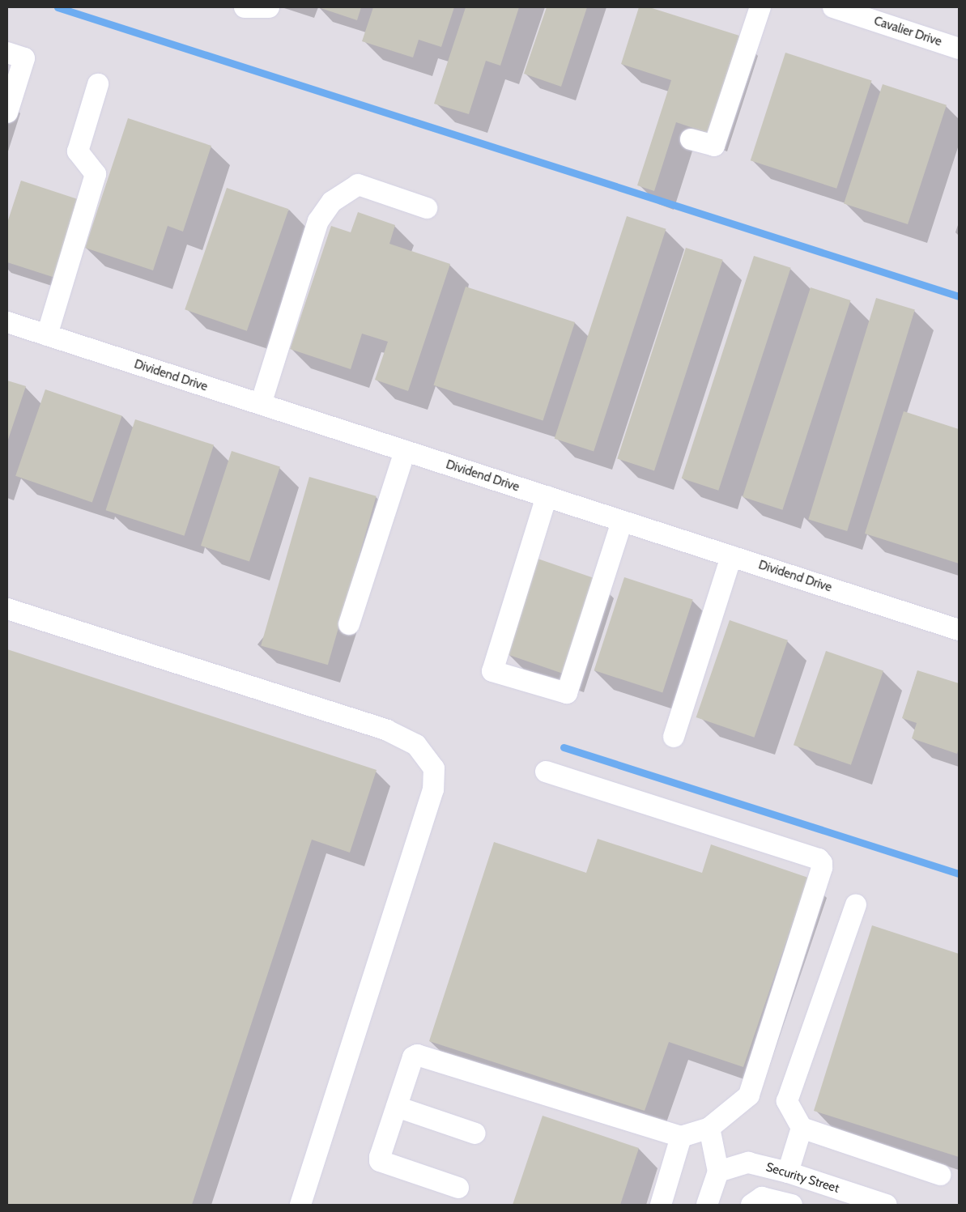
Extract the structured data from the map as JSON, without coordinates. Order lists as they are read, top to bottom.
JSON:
{
  "streets": {
    "street": ["Cavalier Drive", "Dividend Drive", "Security Street"]
  }
}
